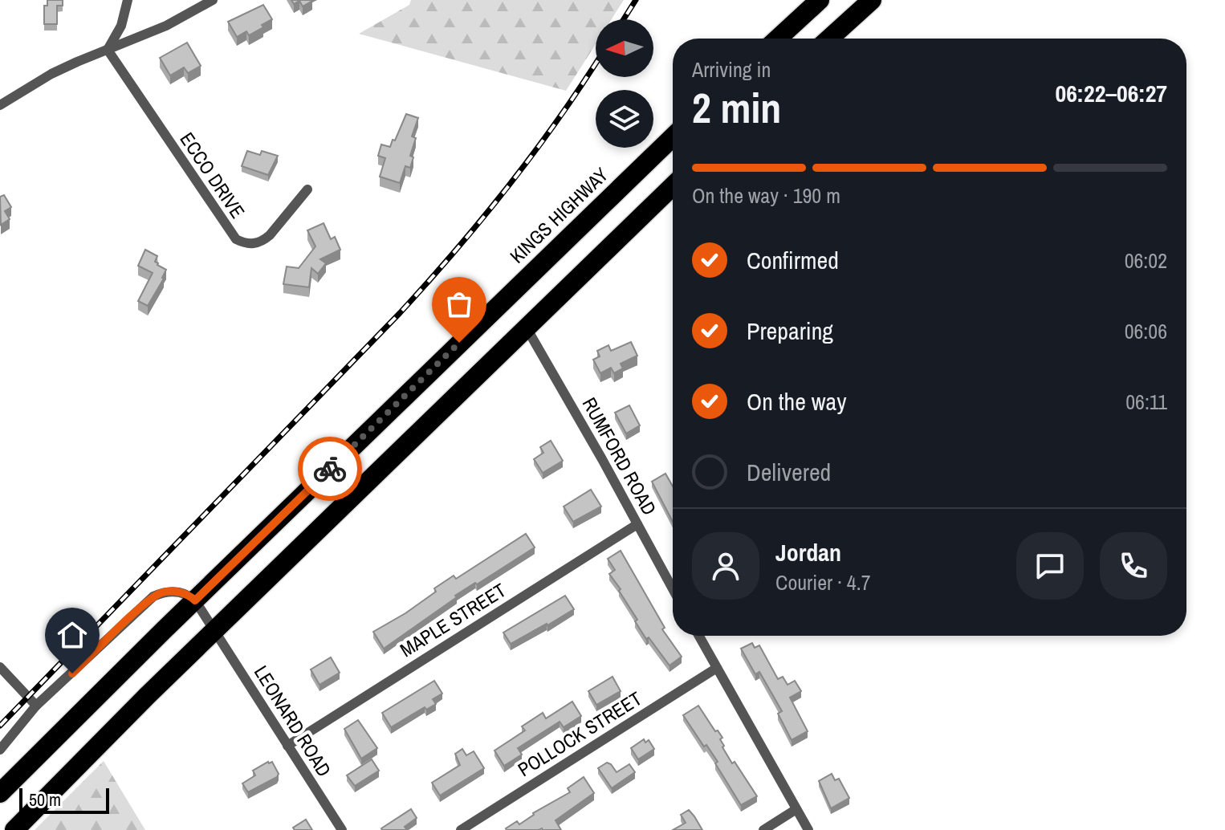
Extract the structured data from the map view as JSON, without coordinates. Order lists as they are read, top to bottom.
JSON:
{
  "streets": {
    "highway": ["KINGS HIGHWAY"],
    "street": [
      "ECCO DRIVE",
      "RUMFORD ROAD",
      "MAPLE STREET",
      "LEONARD ROAD",
      "POLLOCK STREET"
    ]
  },
  "crossings": [
    ["KINGS HIGHWAY", "LEONARD ROAD"],
    ["RUMFORD ROAD", "MAPLE STREET"],
    ["MAPLE STREET", "LEONARD ROAD"]
  ],
  "scale_bar": "50 m",
  "north": "left",
  "page": {
    "heading": ["2 min", "Arriving in", "06:22–06:27"],
    "panel": ["Jordan", "Courier · 4.7"],
    "bar": "On the way · 190 m",
    "list": [
      ["Confirmed", "06:02"],
      ["Preparing", "06:06"],
      ["On the way", "06:11"],
      "Delivered"
    ],
    "scale": "50 m"
  }
}
